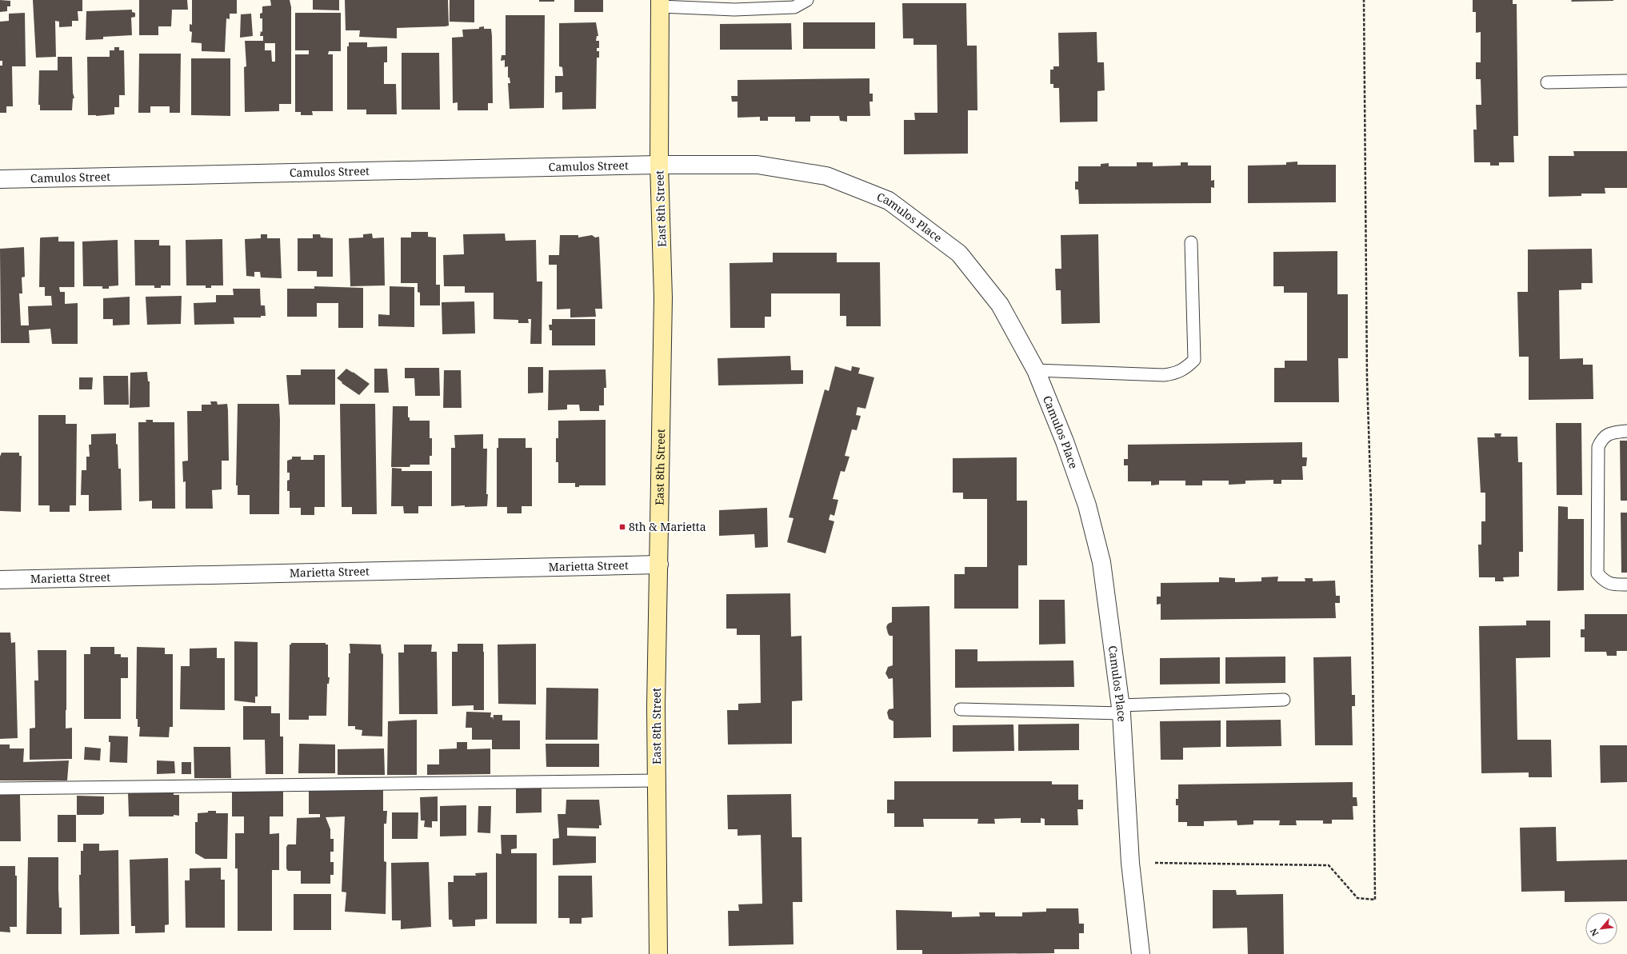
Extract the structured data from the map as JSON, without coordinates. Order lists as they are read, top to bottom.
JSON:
{
  "streets": {
    "main road": ["East 8th Street"],
    "street": ["Camulos Street", "Camulos Place", "Marietta Street"]
  },
  "crossings": [
    ["Camulos Street", "East 8th Street"],
    ["Camulos Street", "Camulos Place"],
    ["East 8th Street", "Camulos Place"],
    ["East 8th Street", "Marietta Street"]
  ],
  "places": {
    "transit": ["8th & Marietta"]
  },
  "north": "bottom left"
}
